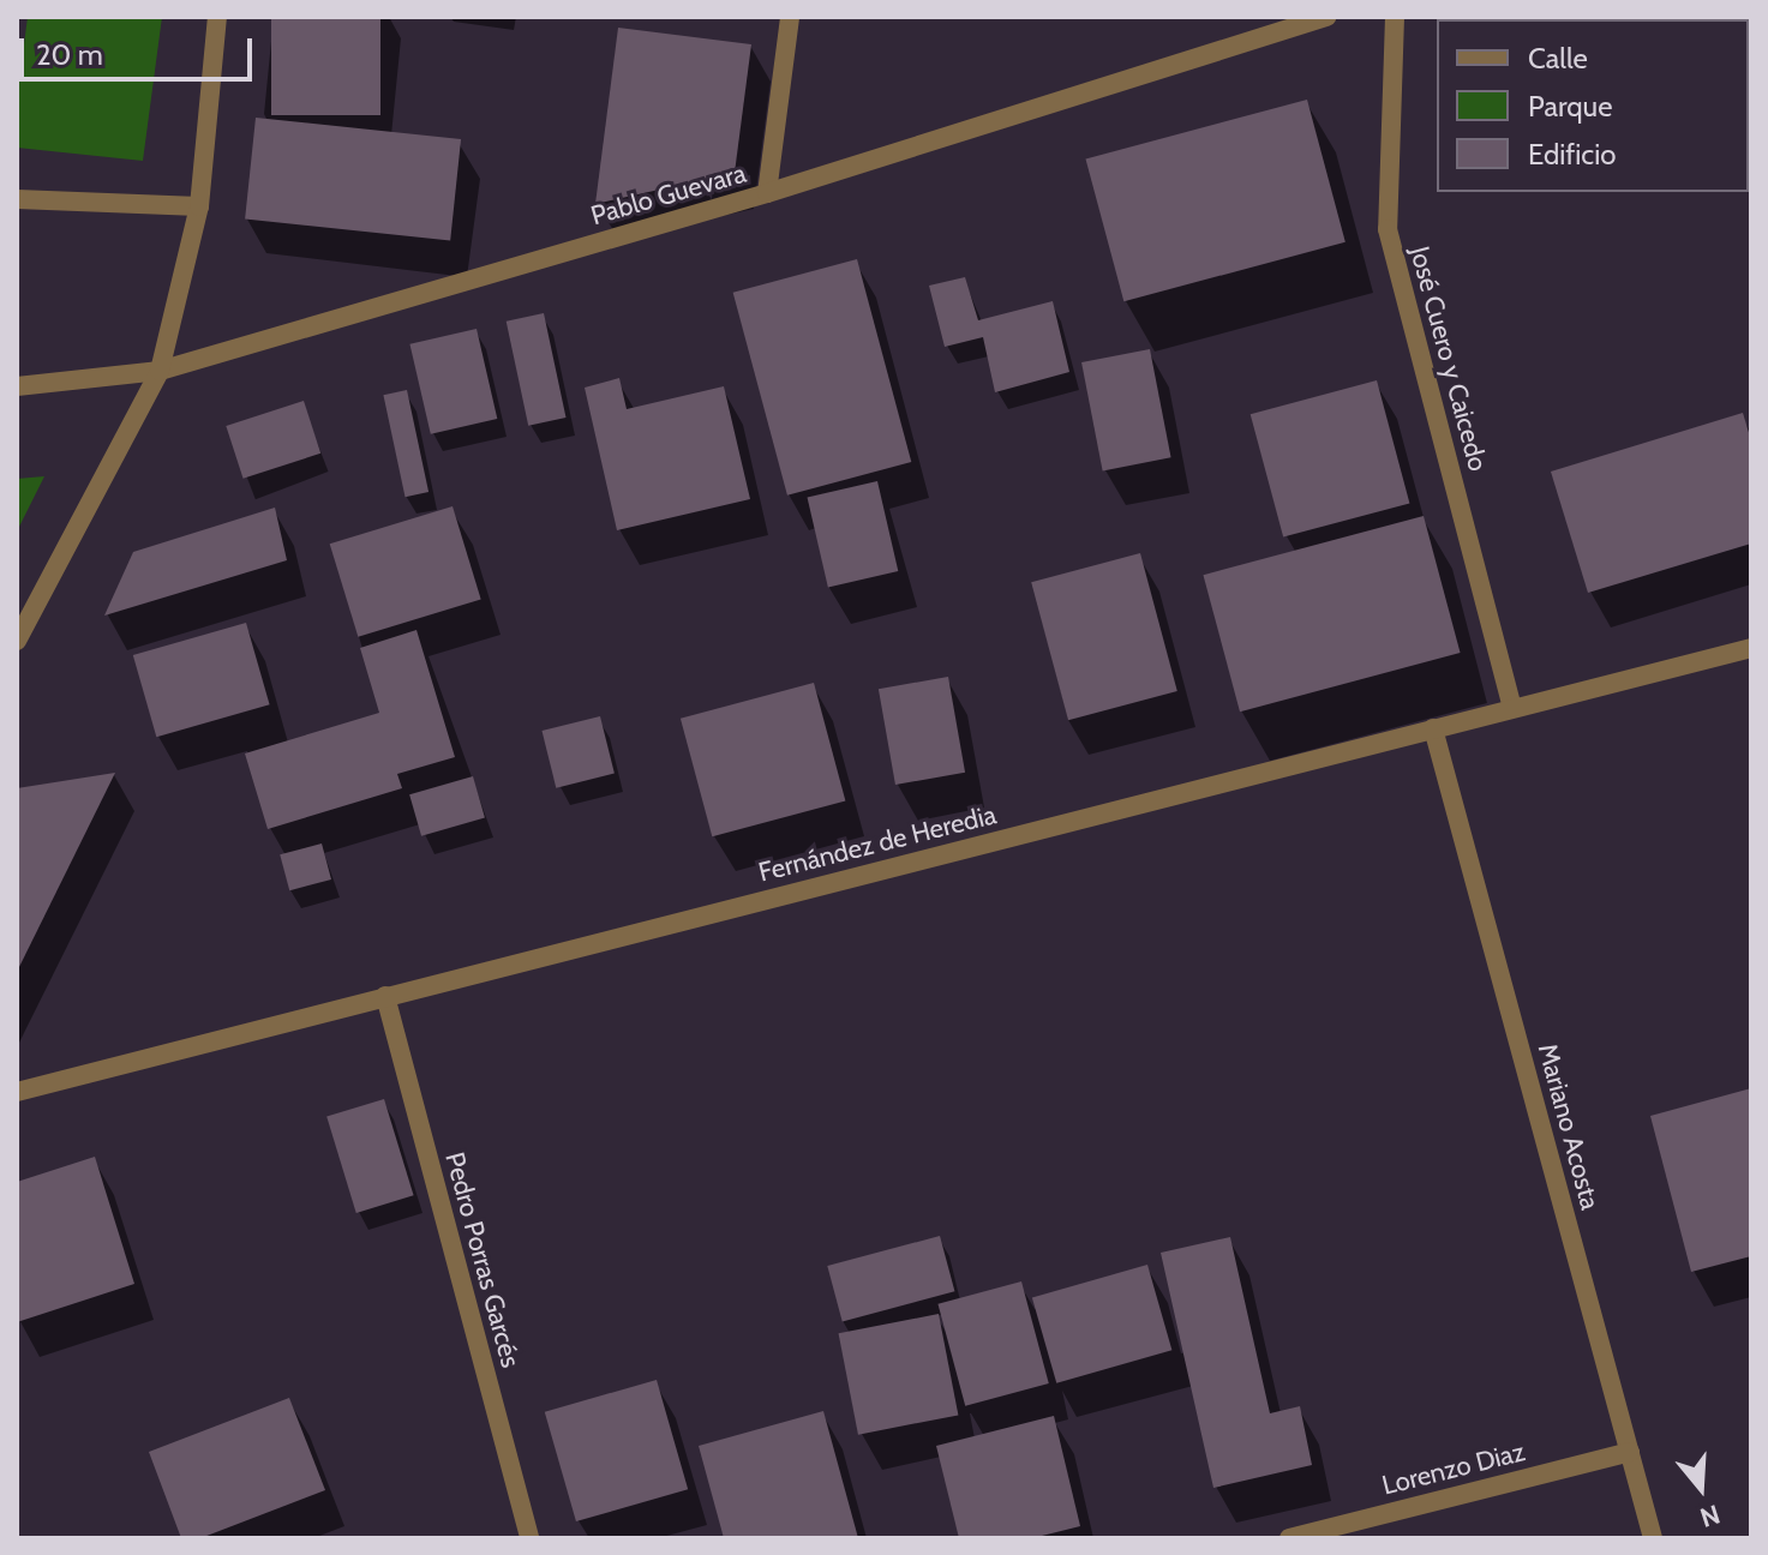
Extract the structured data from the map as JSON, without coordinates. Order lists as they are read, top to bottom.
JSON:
{
  "streets": {
    "street": [
      "Pablo Guevara",
      "José Cuero y Caicedo",
      "Fernández de Heredia",
      "Mariano Acosta",
      "Pedro Porras Garcés",
      "Lorenzo Diaz"
    ]
  },
  "crossings": [
    ["José Cuero y Caicedo", "Fernández de Heredia"],
    ["Fernández de Heredia", "Mariano Acosta"],
    ["Fernández de Heredia", "Pedro Porras Garcés"],
    ["Mariano Acosta", "Lorenzo Diaz"]
  ],
  "legend": ["Calle", "Parque", "Edificio"],
  "scale_bar": "20 m",
  "north": "bottom"
}
